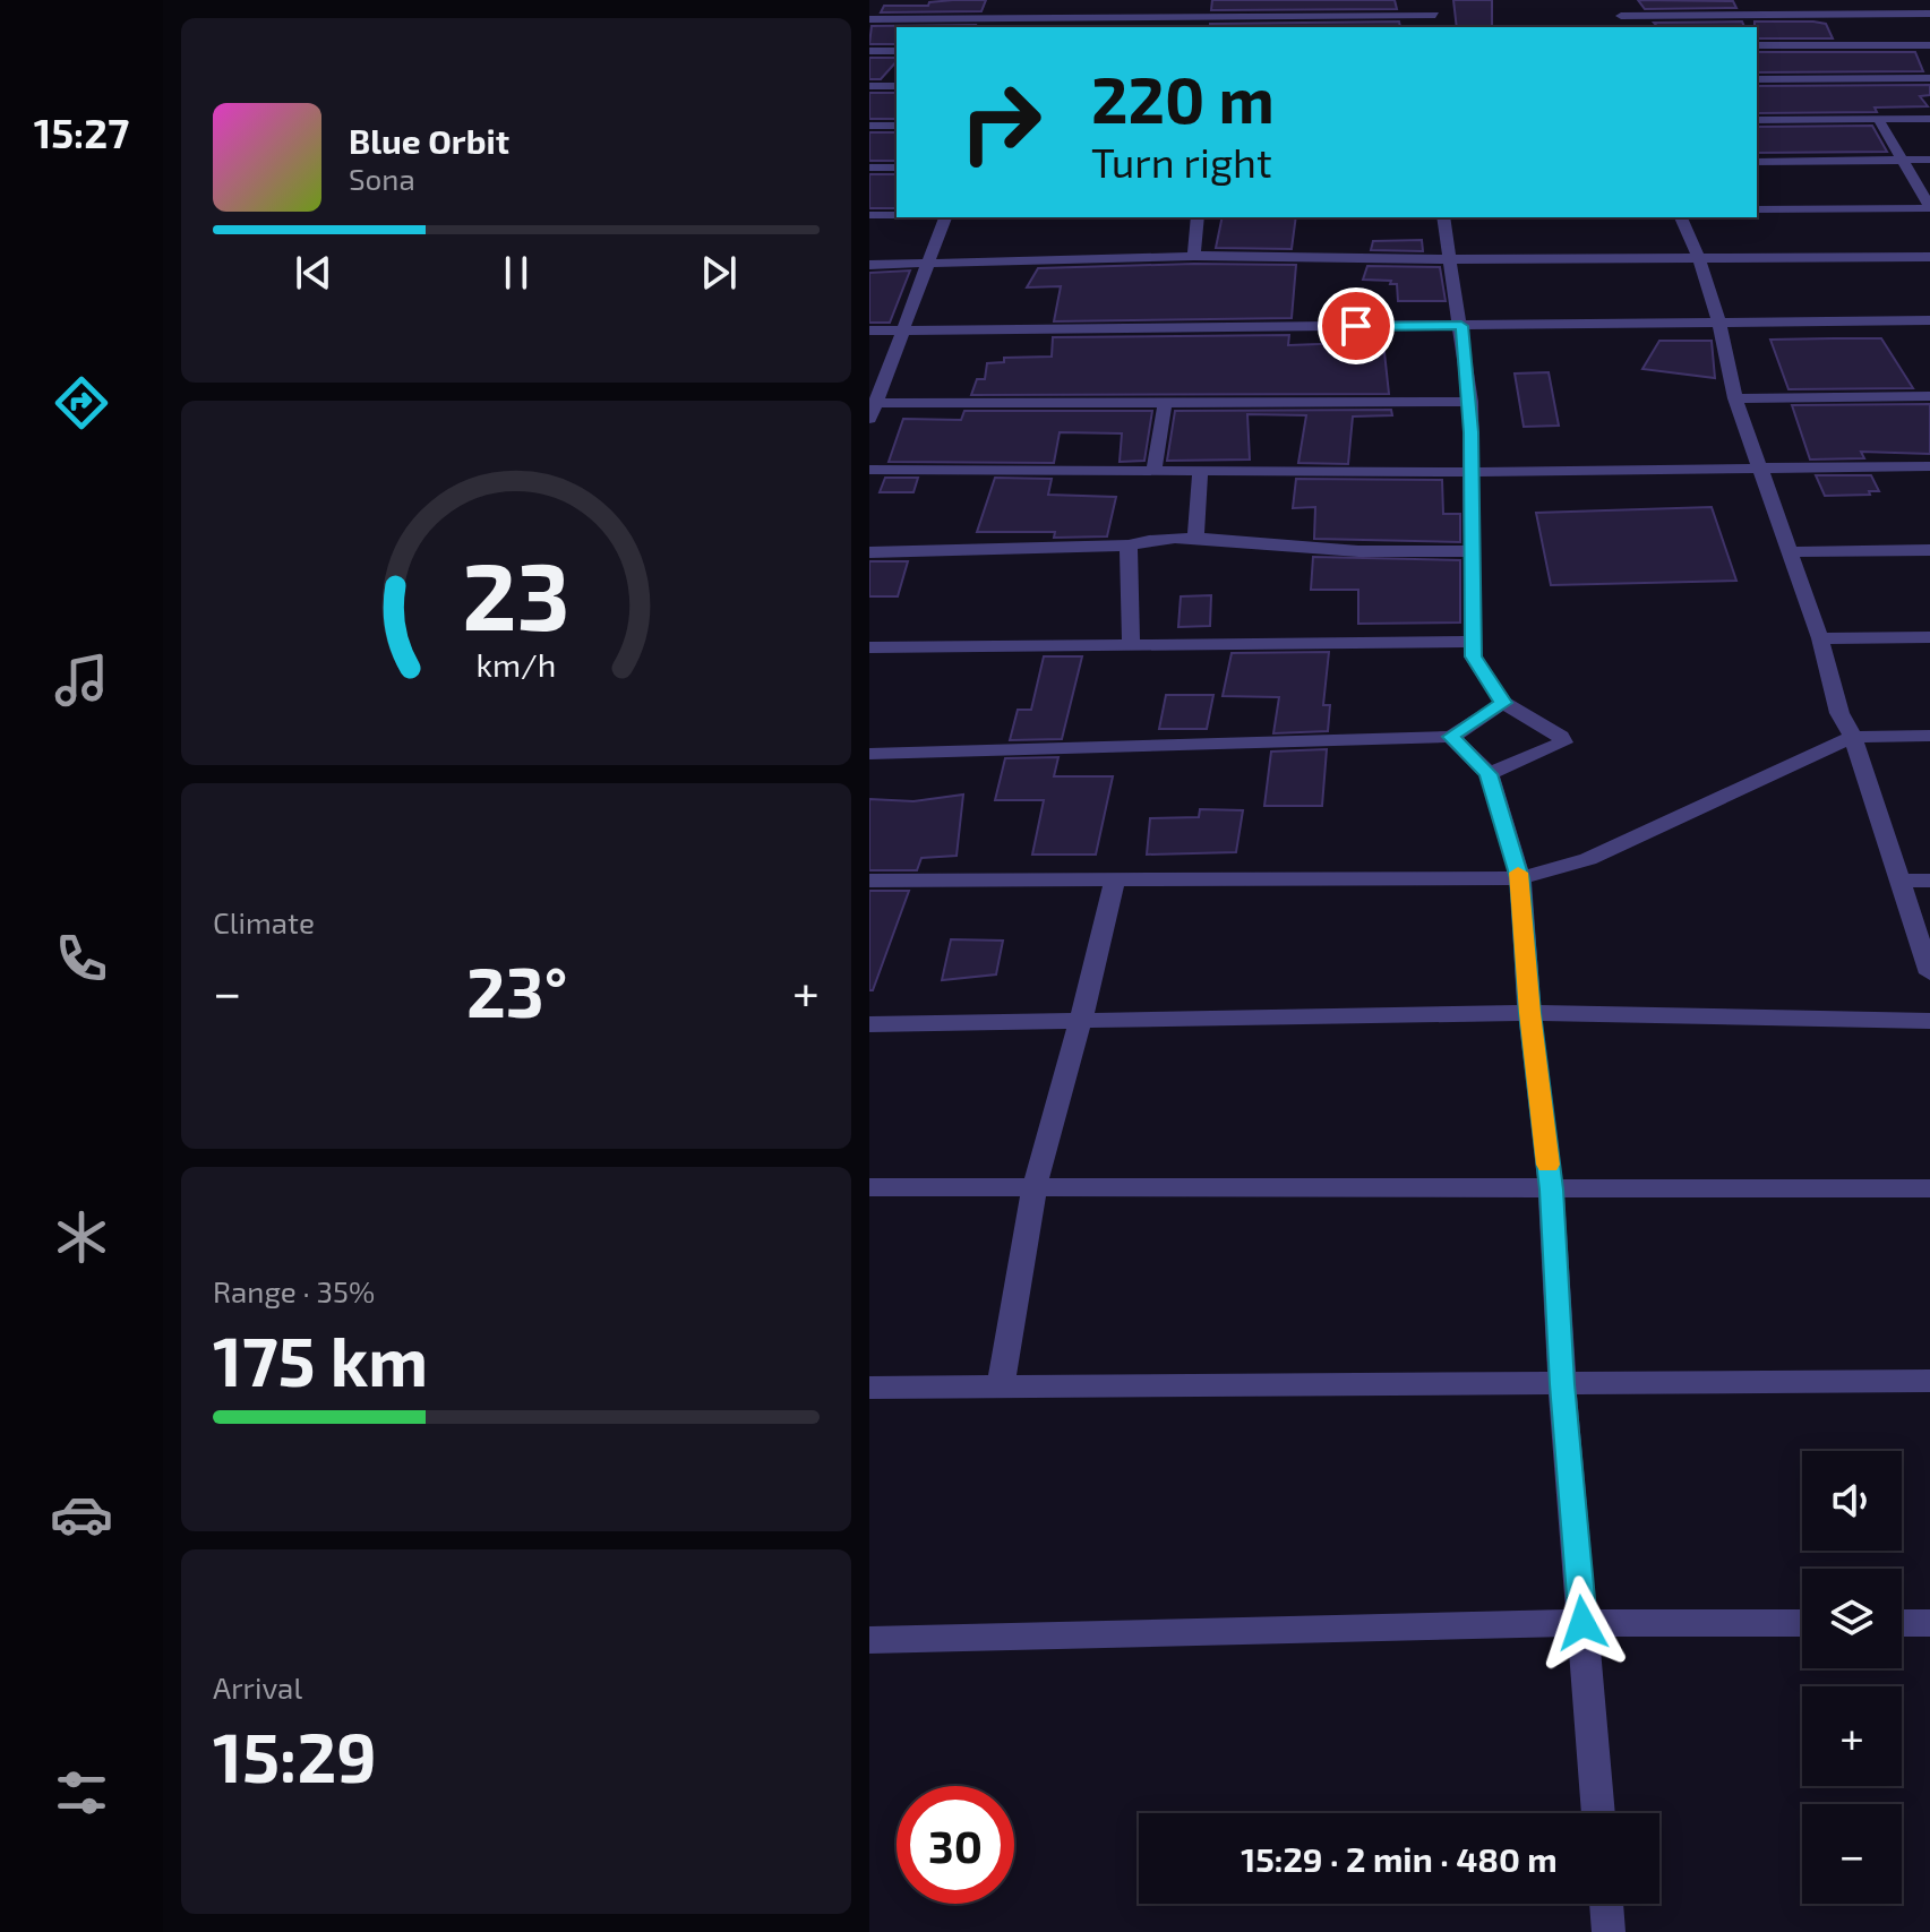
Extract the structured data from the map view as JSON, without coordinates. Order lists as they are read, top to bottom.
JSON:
{
  "page": {
    "tabs": "15:27",
    "turn": ["220 m", "Turn right"],
    "song": ["Blue Orbit", "Sona"],
    "tile": [
      "Climate",
      ["Range · 35%", "175 km"],
      ["Arrival", "15:29"]
    ],
    "heat": ["−", "23°", "+"],
    "map_buttons": ["+", "−"],
    "limit": "30",
    "trip": "15:29 · 2 min · 480 m",
    "gauge": ["23", "km/h"]
  }
}
